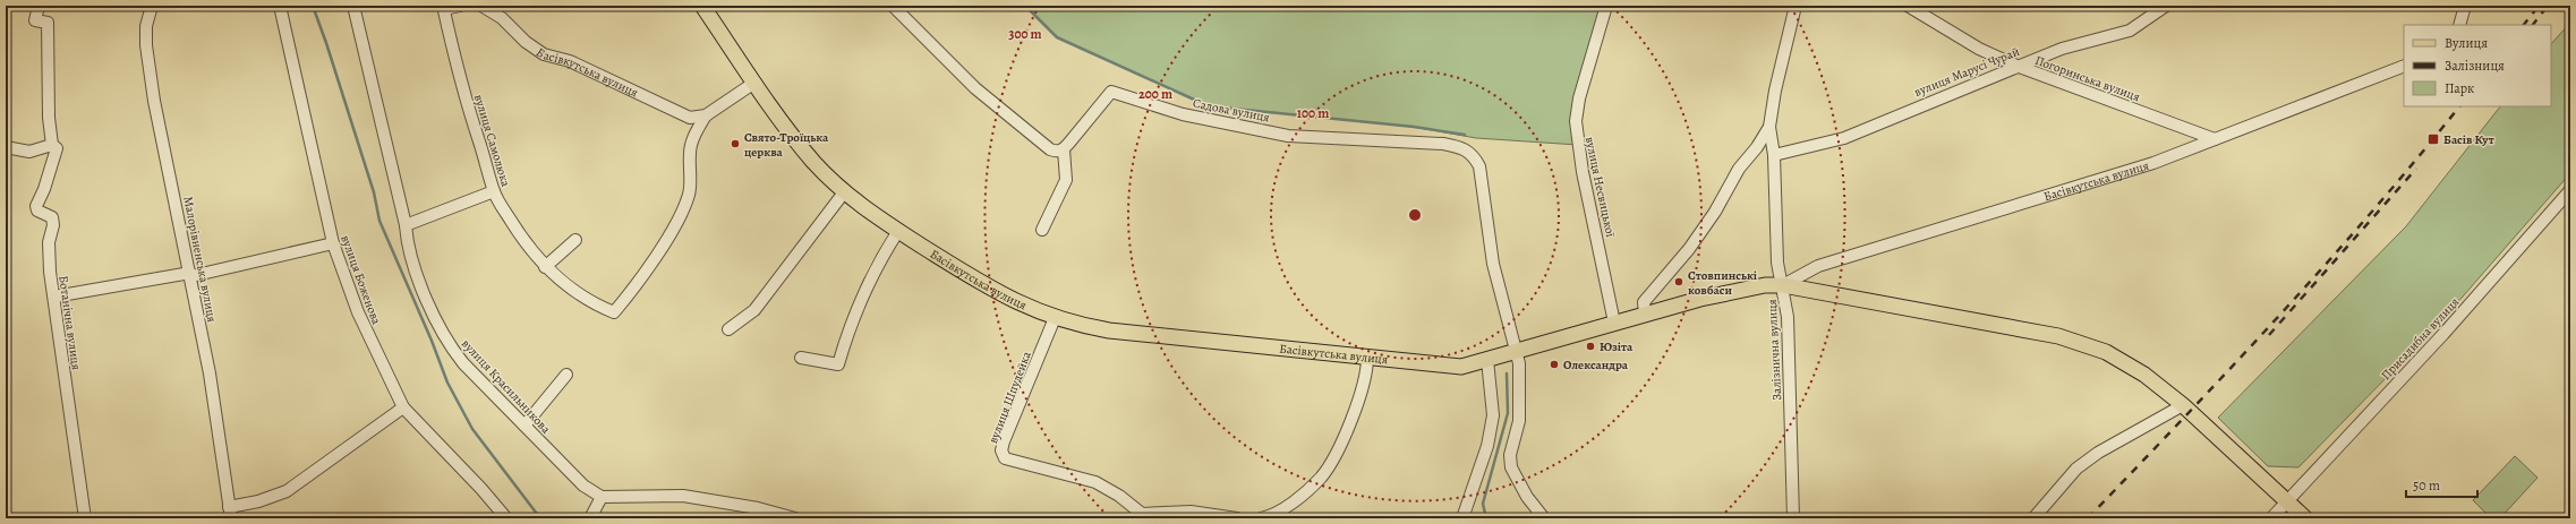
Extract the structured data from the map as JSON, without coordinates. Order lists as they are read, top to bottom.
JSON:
{
  "streets": {
    "main road": ["Басівкутська вулиця"],
    "street": [
      "вулиця Марусі Чурай",
      "Погоринська вулиця",
      "Садова вулиця",
      "вулиця Самолюка",
      "вулиця Несвицької",
      "Малорівненська вулиця",
      "вулиця Боженова",
      "Ботанічна вулиця",
      "Присадибна вулиця",
      "Залізнична вулиця",
      "вулиця Красильникова",
      "вулиця Шпудейка"
    ]
  },
  "crossings": [
    ["Басівкутська вулиця", "Погоринська вулиця"],
    ["Басівкутська вулиця", "Садова вулиця"],
    ["Басівкутська вулиця", "вулиця Самолюка"],
    ["Басівкутська вулиця", "вулиця Несвицької"],
    ["Басівкутська вулиця", "Присадибна вулиця"],
    ["Басівкутська вулиця", "Залізнична вулиця"],
    ["Басівкутська вулиця", "вулиця Шпудейка"],
    ["вулиця Марусі Чурай", "Погоринська вулиця"],
    ["вулиця Марусі Чурай", "Залізнична вулиця"]
  ],
  "places": {
    "transit": ["Басів Кут"],
    "other": [
      "Свято-Троїцька церква",
      "Стовпинські ковбаси",
      "Юзіта",
      "Олександра"
    ]
  },
  "legend": ["Вулиця", "Залізниця", "Парк"],
  "scale_bar": "50 m",
  "rings": ["300 m", "200 m", "100 m"]
}
